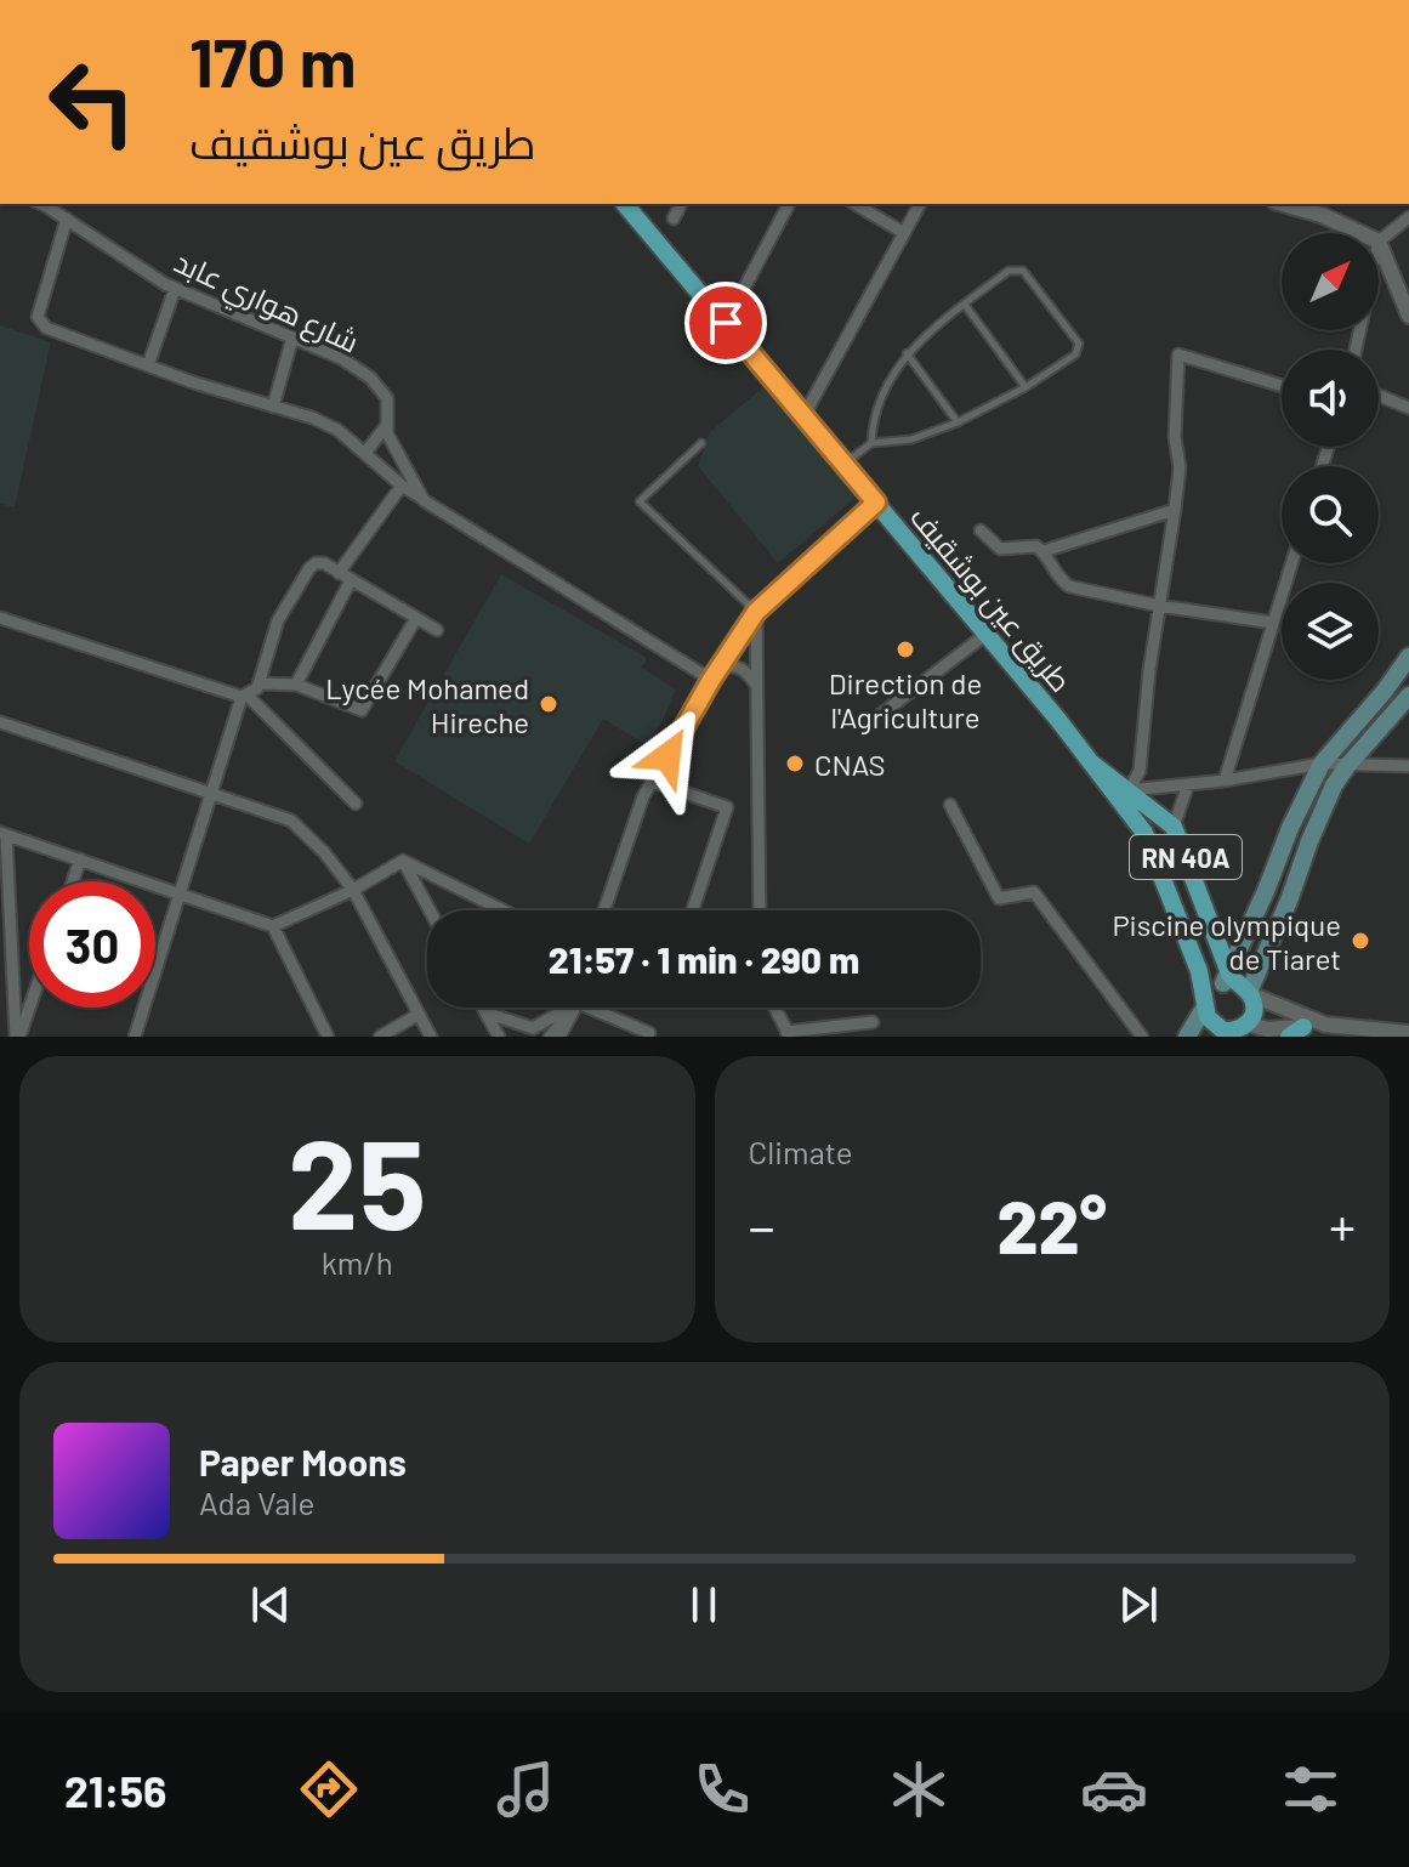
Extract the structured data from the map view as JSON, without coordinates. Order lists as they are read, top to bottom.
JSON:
{
  "streets": {
    "main road": ["طريق عين بوشقيف", "RN 40A"],
    "street": ["شارع هواري عابد"]
  },
  "crossings": [
    ["طريق عين بوشقيف", "RN 40A"]
  ],
  "places": [
    "Direction de l'Agriculture",
    "Lycée Mohamed Hireche",
    "CNAS",
    "Piscine olympique de Tiaret"
  ],
  "north": "top right",
  "page": {
    "turn": ["170 m", "طريق عين بوشقيف"],
    "limit": "30",
    "trip": "21:57 · 1 min · 290 m",
    "tile": [
      ["25", "km/h"],
      "Climate"
    ],
    "heat": ["−", "22°", "+"],
    "song": ["Paper Moons", "Ada Vale"],
    "tabs": "21:56"
  }
}
